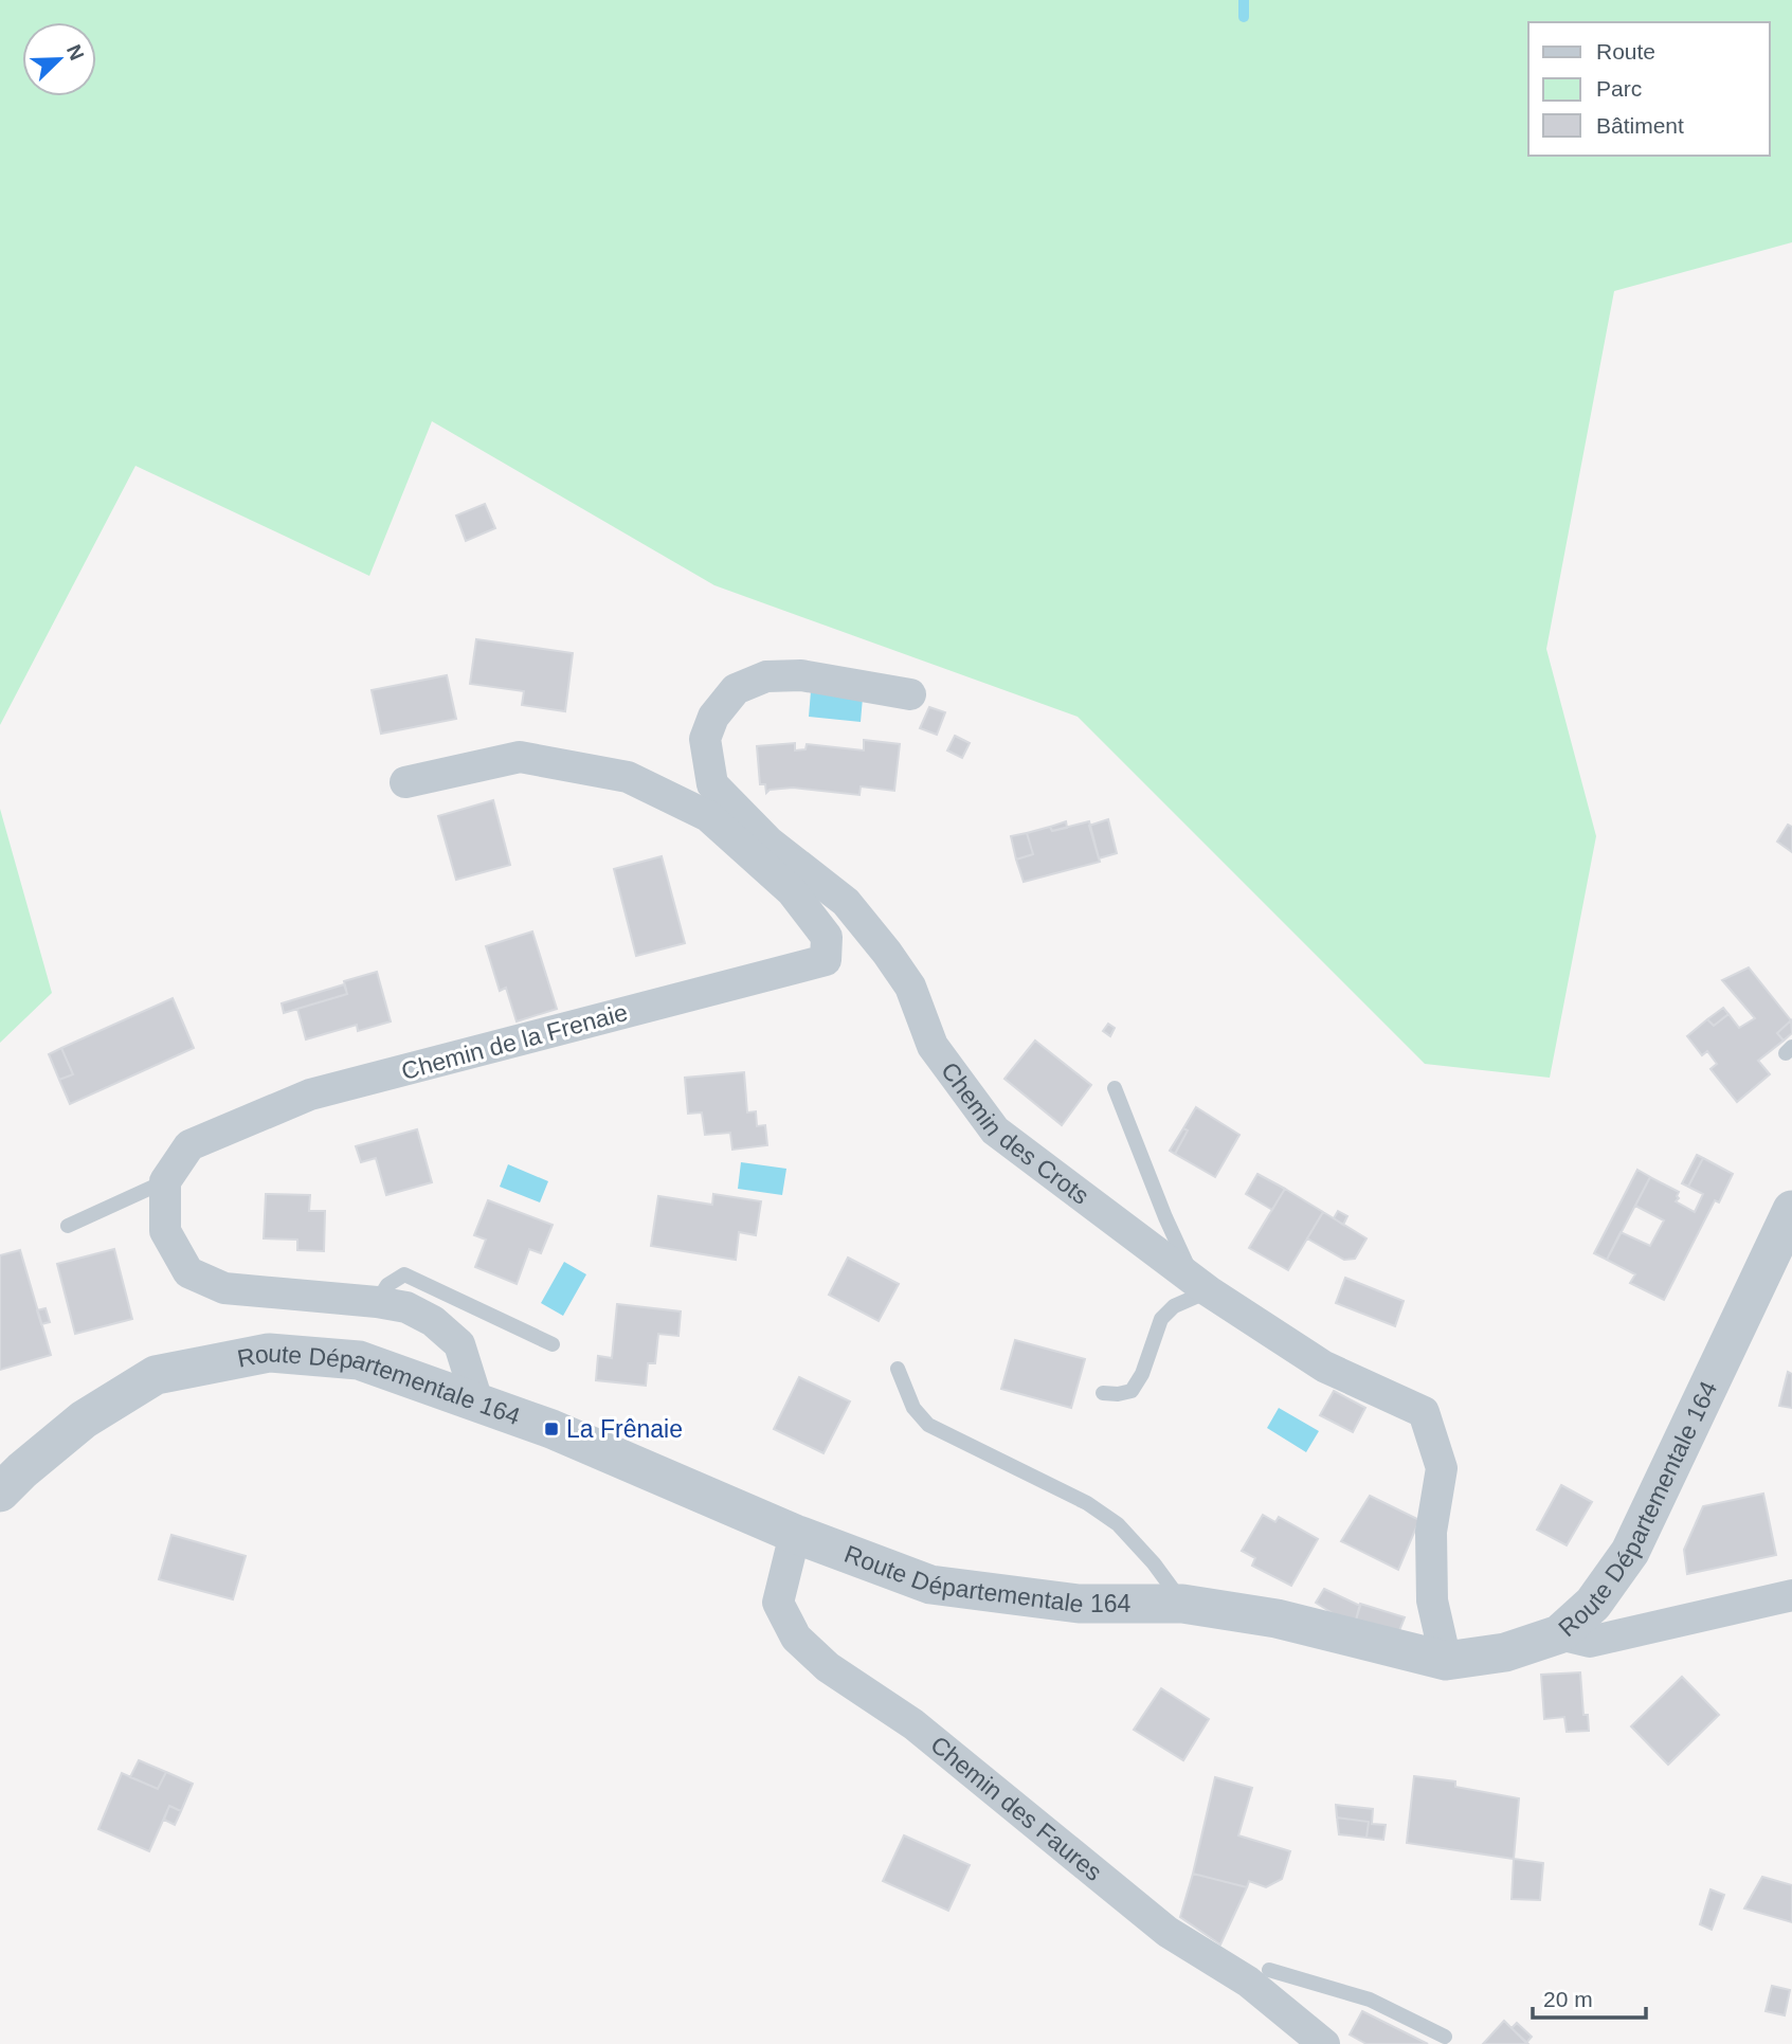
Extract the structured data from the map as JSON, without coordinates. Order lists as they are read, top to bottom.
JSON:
{
  "streets": {
    "street": [
      "Chemin de la Frenaie",
      "Chemin des Crots",
      "Route Départementale 164",
      "Chemin des Faures"
    ]
  },
  "crossings": [
    ["Chemin des Crots", "Route Départementale 164"],
    ["Route Départementale 164", "Chemin des Faures"]
  ],
  "places": {
    "transit": ["La Frênaie"]
  },
  "legend": ["Route", "Parc", "Bâtiment"],
  "scale_bar": "20 m",
  "north": "top right"
}
